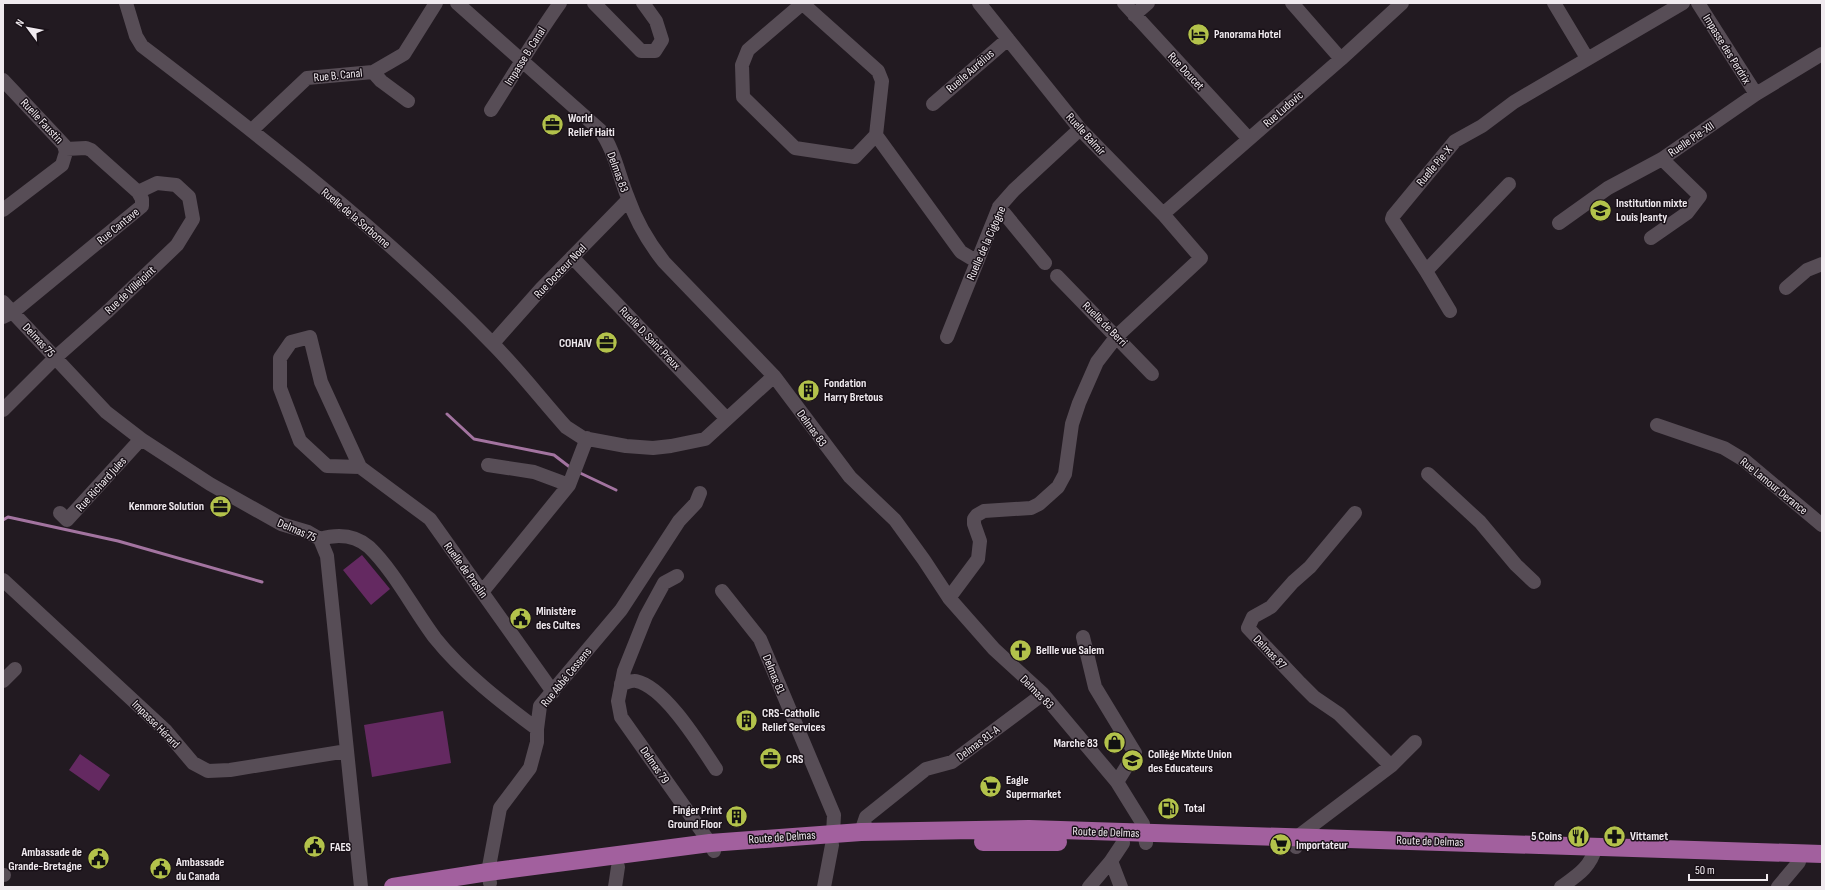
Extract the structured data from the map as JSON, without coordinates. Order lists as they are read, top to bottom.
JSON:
{
  "streets": {
    "main road": ["Route de Delmas"],
    "street": [
      "Impasse des Perdrix",
      "Impasse B. Canal",
      "Ruelle Aurélius",
      "Rue Doucet",
      "Rue B. Canal",
      "Rue Ludovic",
      "Ruelle Faustin",
      "Ruelle Balmir",
      "Ruelle Pie-XII",
      "Ruelle Pie-X",
      "Delmas 83",
      "Ruelle de la Sorbonne",
      "Rue Cantave",
      "Ruelle de la Cigogne",
      "Rue Docteur Noel",
      "Rue de Villejoint",
      "Ruelle de Berri",
      "Ruelle D. Saint Preux",
      "Delmas 75",
      "Rue Richard Jules",
      "Rue Lamour Derance",
      "Ruelle de Praslin",
      "Delmas 87",
      "Delmas 81",
      "Rue Abbé Cessens",
      "Impasse Hérard",
      "Delmas 81-A",
      "Delmas 79"
    ]
  },
  "crossings": [
    ["Impasse des Perdrix", "Ruelle Pie-XII"],
    ["Impasse B. Canal", "Delmas 83"],
    ["Ruelle Aurélius", "Ruelle Balmir"],
    ["Rue Doucet", "Rue Ludovic"],
    ["Rue B. Canal", "Ruelle de la Sorbonne"],
    ["Rue Ludovic", "Ruelle Balmir"],
    ["Ruelle Faustin", "Rue Cantave"],
    ["Ruelle Balmir", "Ruelle de la Cigogne"],
    ["Ruelle Balmir", "Ruelle de Berri"],
    ["Delmas 83", "Rue Docteur Noel"],
    ["Delmas 83", "Delmas 81-A"],
    ["Delmas 83", "Route de Delmas"],
    ["Ruelle de la Sorbonne", "Rue Docteur Noel"],
    ["Ruelle de la Sorbonne", "Ruelle D. Saint Preux"],
    ["Rue Cantave", "Rue de Villejoint"],
    ["Rue Cantave", "Delmas 75"],
    ["Rue Docteur Noel", "Ruelle D. Saint Preux"],
    ["Rue de Villejoint", "Delmas 75"],
    ["Delmas 75", "Rue Richard Jules"],
    ["Delmas 75", "Impasse Hérard"],
    ["Ruelle de Praslin", "Rue Abbé Cessens"],
    ["Delmas 81", "Route de Delmas"],
    ["Rue Abbé Cessens", "Route de Delmas"],
    ["Delmas 81-A", "Route de Delmas"],
    ["Delmas 79", "Route de Delmas"]
  ],
  "places": {
    "hotel": ["Panorama Hotel"],
    "office": [
      "World Relief Haiti",
      "COHAIV",
      "Kenmore Solution",
      "CRS"
    ],
    "school or university": ["Institution mixte Louis Jeanty", "Collège Mixte Union des Educateurs"],
    "building": ["Fondation Harry Bretous", "CRS-Catholic Relief Services", "Finger Print Ground Floor"],
    "public building": [
      "Ministère des Cultes",
      "FAES",
      "Ambassade de Grande-Bretagne",
      "Ambassade du Canada"
    ],
    "church": ["Bellle vue Salem"],
    "shop": ["Marche 83"],
    "supermarket": ["Eagle Supermarket", "Importateur"],
    "fuel station": ["Total"],
    "restaurant": ["5 Coins"],
    "pharmacy": ["Vittamet"]
  },
  "scale_bar": "50 m",
  "north": "top left"
}
